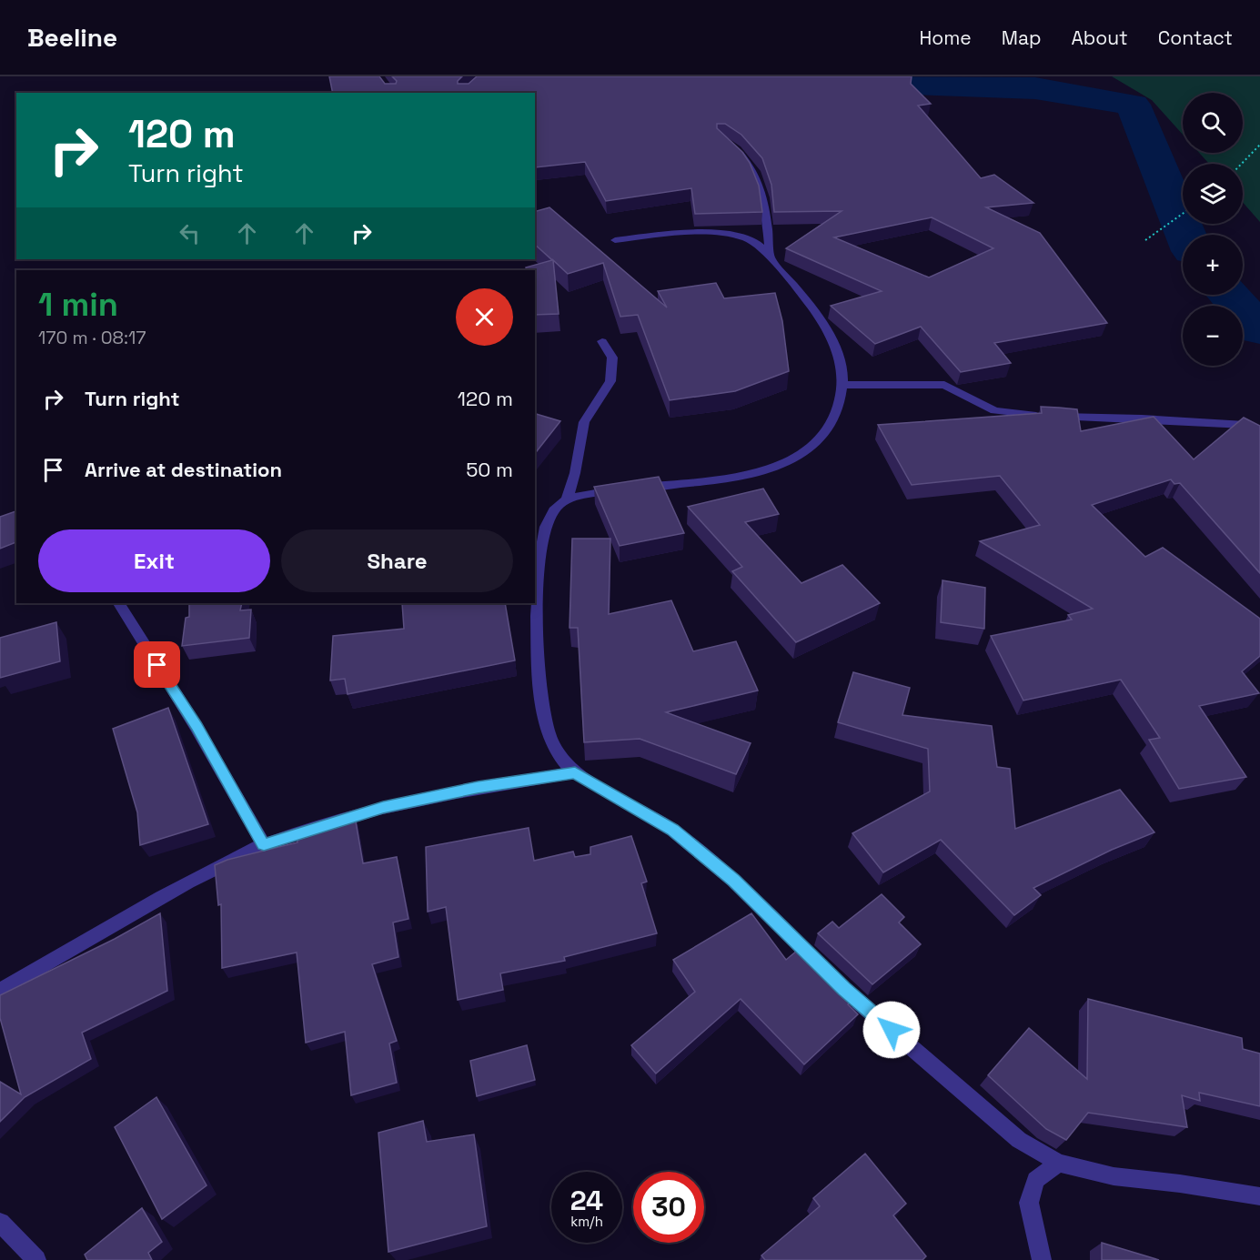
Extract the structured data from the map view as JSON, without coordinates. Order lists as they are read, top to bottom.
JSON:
{
  "page": {
    "header": "Beeline",
    "nav": [
      "Home",
      "Map",
      "About",
      "Contact"
    ],
    "map_buttons": ["+", "−"],
    "turn": ["120 m", "Turn right"],
    "heading": ["1 min", "170 m · 08:17"],
    "list": [
      {
        "name": "Turn right",
        "value": "120 m"
      },
      {
        "name": "Arrive at destination",
        "value": "50 m"
      }
    ],
    "buttons": ["Exit", "Share"],
    "speed": "24 km/h",
    "limit": "30"
  }
}
